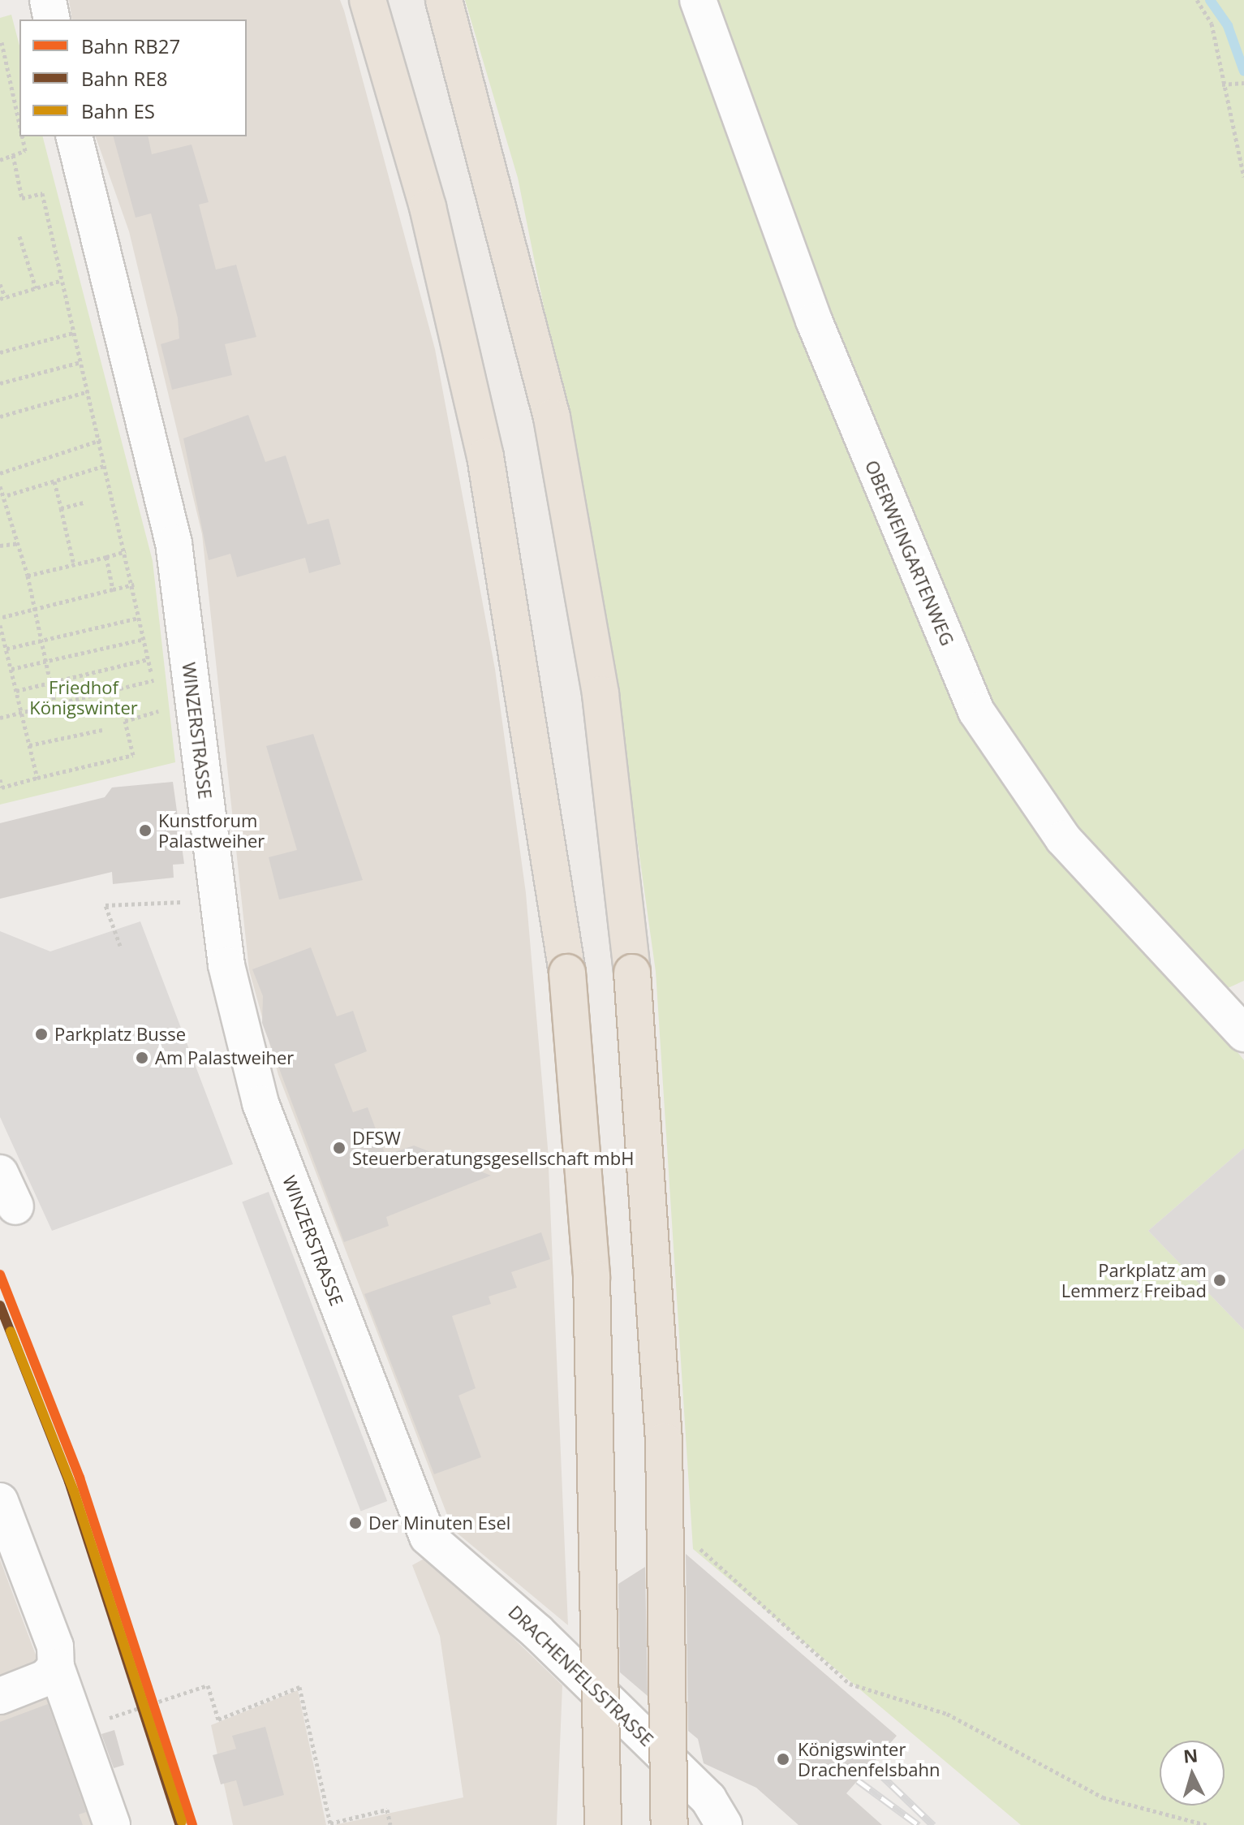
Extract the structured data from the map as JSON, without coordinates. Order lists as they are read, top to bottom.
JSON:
{
  "streets": {
    "street": ["OBERWEINGARTENWEG", "WINZERSTRASSE", "DRACHENFELSSTRASSE"]
  },
  "crossings": [
    ["WINZERSTRASSE", "DRACHENFELSSTRASSE"]
  ],
  "parks": ["Friedhof Königswinter"],
  "places": [
    "Kunstforum Palastweiher",
    "Parkplatz Busse",
    "Am Palastweiher",
    "DFSW Steuerberatungsgesellschaft mbH",
    "Parkplatz am Lemmerz Freibad",
    "Der Minuten Esel",
    "Königswinter Drachenfelsbahn"
  ],
  "lines": ["rail line RB27", "rail line RE8", "rail line ES"],
  "legend": ["Bahn RB27", "Bahn RE8", "Bahn ES"],
  "north": "top"
}
